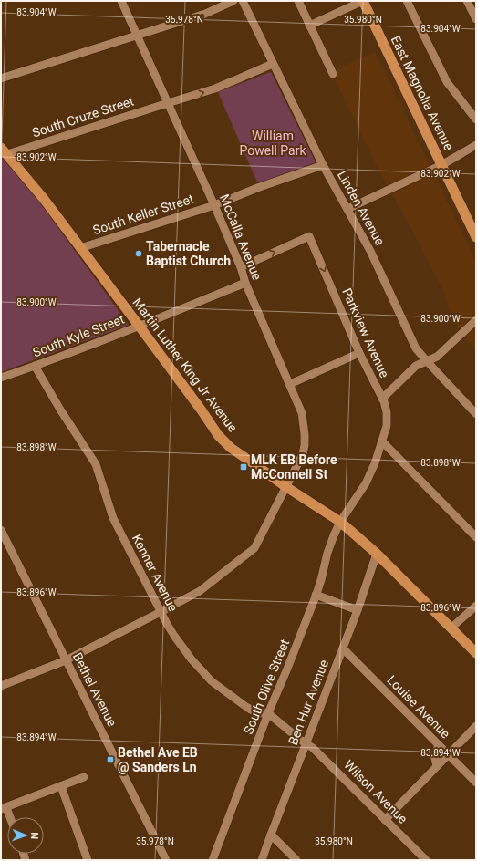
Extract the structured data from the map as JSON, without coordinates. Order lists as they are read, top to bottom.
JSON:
{
  "streets": {
    "main road": ["East Magnolia Avenue", "Martin Luther King Jr Avenue"],
    "street": [
      "South Cruze Street",
      "Linden Avenue",
      "South Keller Street",
      "McCalla Avenue",
      "Parkview Avenue",
      "South Kyle Street",
      "Kenner Avenue",
      "South Olive Street",
      "Bethel Avenue",
      "Ben Hur Avenue",
      "Louise Avenue",
      "Wilson Avenue"
    ]
  },
  "crossings": [
    ["South Cruze Street", "Linden Avenue"],
    ["South Cruze Street", "McCalla Avenue"],
    ["South Cruze Street", "Martin Luther King Jr Avenue"],
    ["Linden Avenue", "South Keller Street"],
    ["South Keller Street", "McCalla Avenue"],
    ["South Keller Street", "Martin Luther King Jr Avenue"],
    ["McCalla Avenue", "Parkview Avenue"],
    ["McCalla Avenue", "South Kyle Street"],
    ["McCalla Avenue", "Martin Luther King Jr Avenue"],
    ["McCalla Avenue", "Kenner Avenue"],
    ["McCalla Avenue", "Bethel Avenue"],
    ["Parkview Avenue", "Martin Luther King Jr Avenue"],
    ["Parkview Avenue", "South Olive Street"],
    ["South Kyle Street", "Martin Luther King Jr Avenue"],
    ["South Kyle Street", "Kenner Avenue"],
    ["Martin Luther King Jr Avenue", "South Olive Street"],
    ["Martin Luther King Jr Avenue", "Ben Hur Avenue"],
    ["Kenner Avenue", "South Olive Street"],
    ["Kenner Avenue", "Ben Hur Avenue"],
    ["Kenner Avenue", "Wilson Avenue"],
    ["Ben Hur Avenue", "Louise Avenue"],
    ["Ben Hur Avenue", "Wilson Avenue"]
  ],
  "parks": ["William Powell Park"],
  "places": {
    "other": ["Tabernacle Baptist Church"],
    "transit": ["MLK EB Before McConnell St", "Bethel Ave EB @ Sanders Ln"]
  },
  "north": "right",
  "coordinates": [
    "83.904°W",
    "35.978°N",
    "35.980°N",
    "83.902°W",
    "83.900°W",
    "83.898°W",
    "83.896°W",
    "83.894°W"
  ]
}
